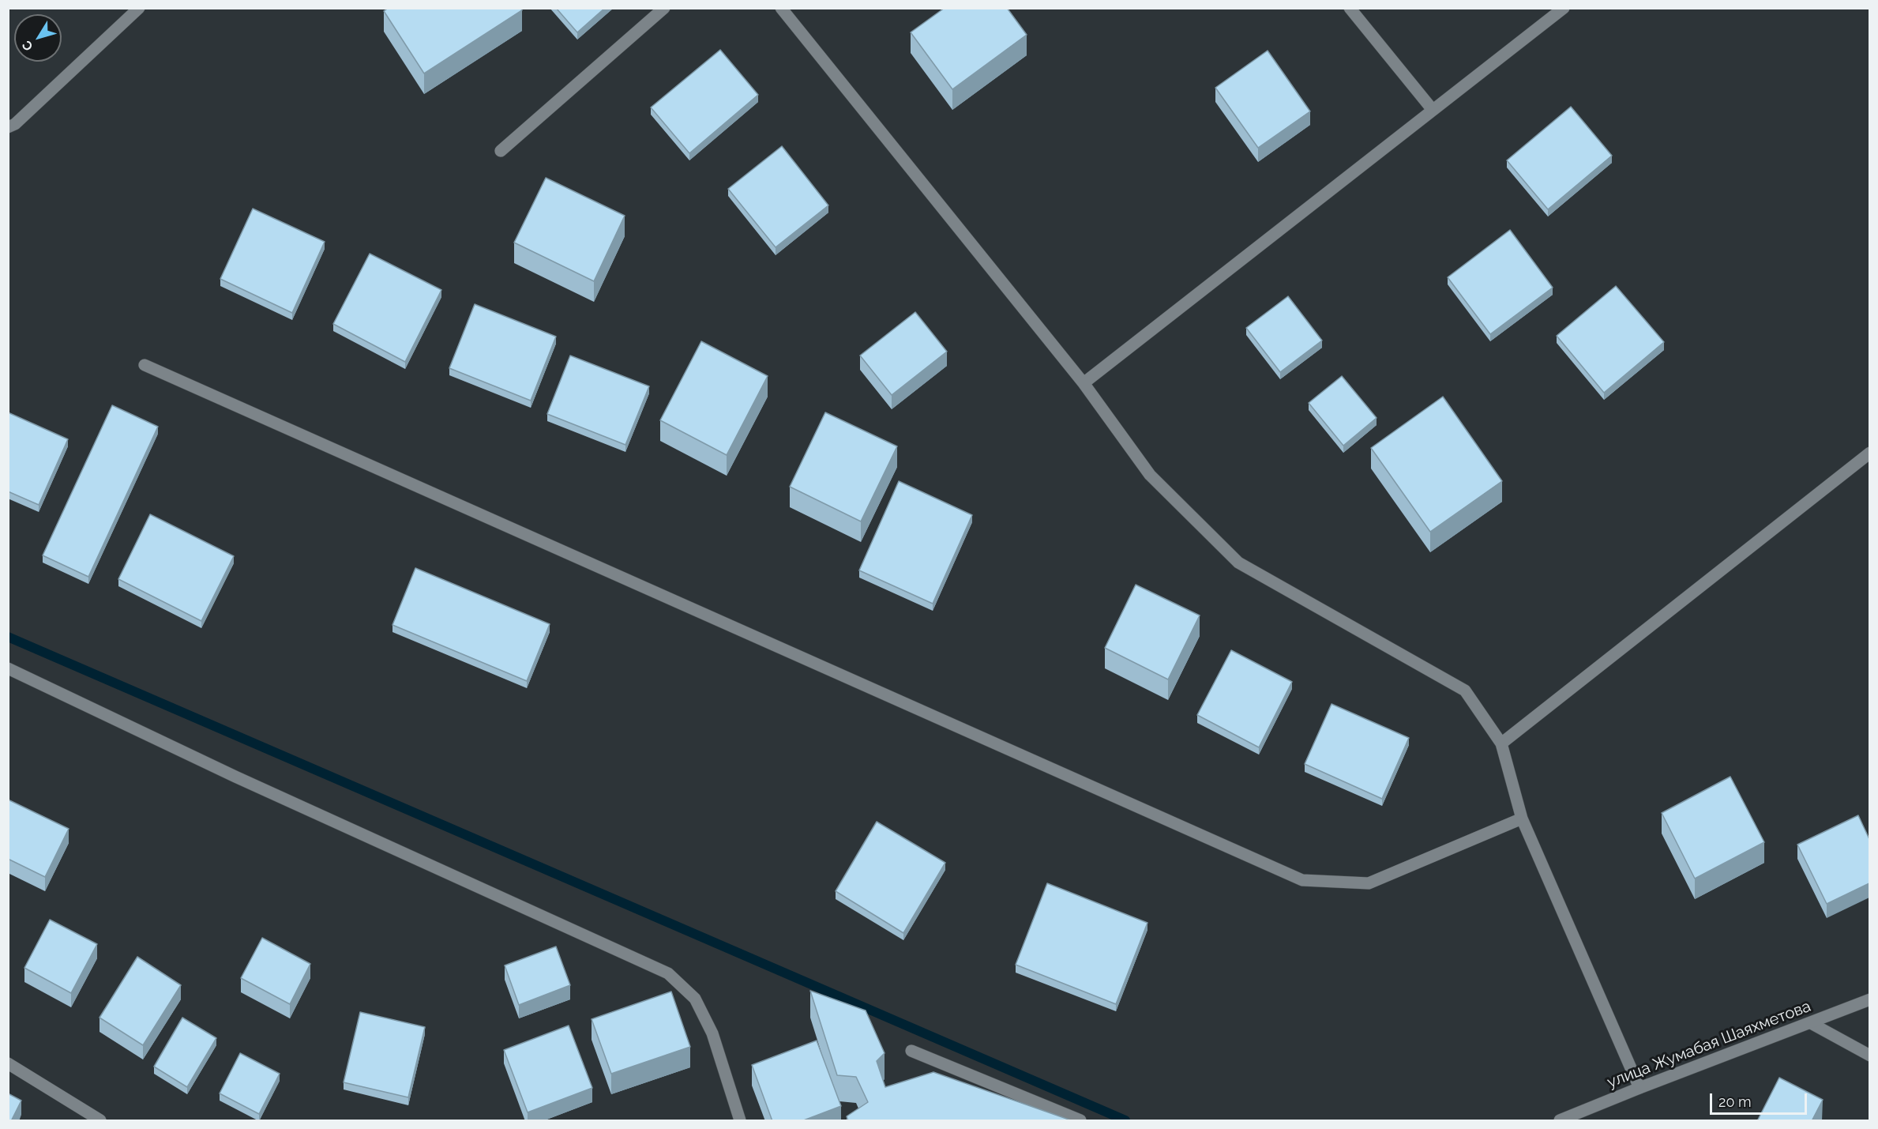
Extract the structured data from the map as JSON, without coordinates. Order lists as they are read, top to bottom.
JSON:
{
  "streets": {
    "street": ["улица Жумабая Шаяхметова"]
  },
  "scale_bar": "20 m",
  "north": "bottom left"
}
